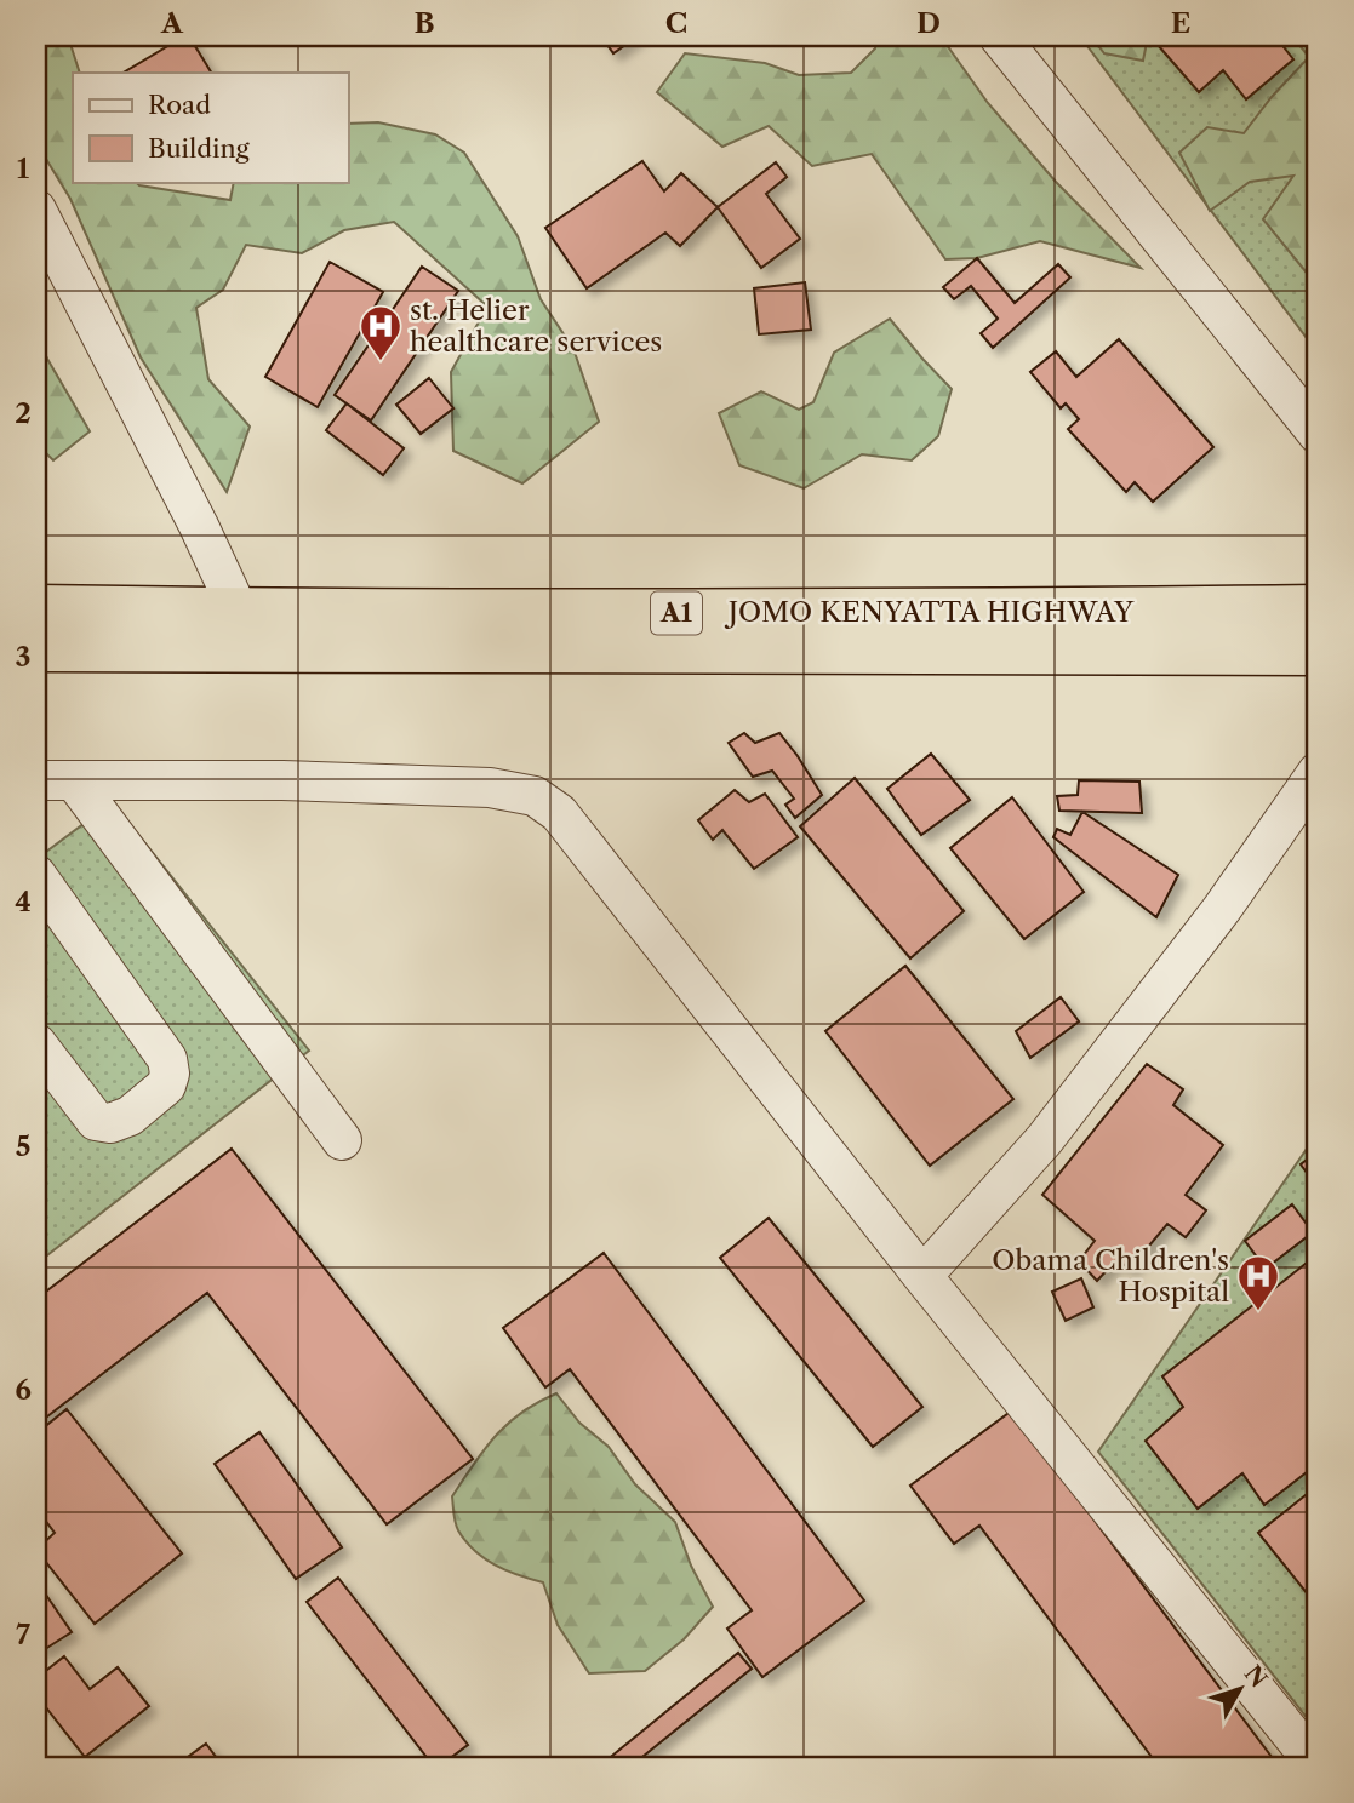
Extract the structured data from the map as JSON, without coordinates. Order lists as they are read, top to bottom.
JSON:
{
  "streets": {
    "highway": ["JOMO KENYATTA HIGHWAY", "A1"]
  },
  "places": {
    "hospital": ["st. Helier healthcare services", "Obama Children's Hospital"]
  },
  "legend": ["Road", "Building"],
  "north": "top right",
  "grid": {
    "columns": [
      "A",
      "B",
      "C",
      "D",
      "E"
    ],
    "rows": [
      "1",
      "2",
      "3",
      "4",
      "5",
      "6",
      "7"
    ]
  }
}
